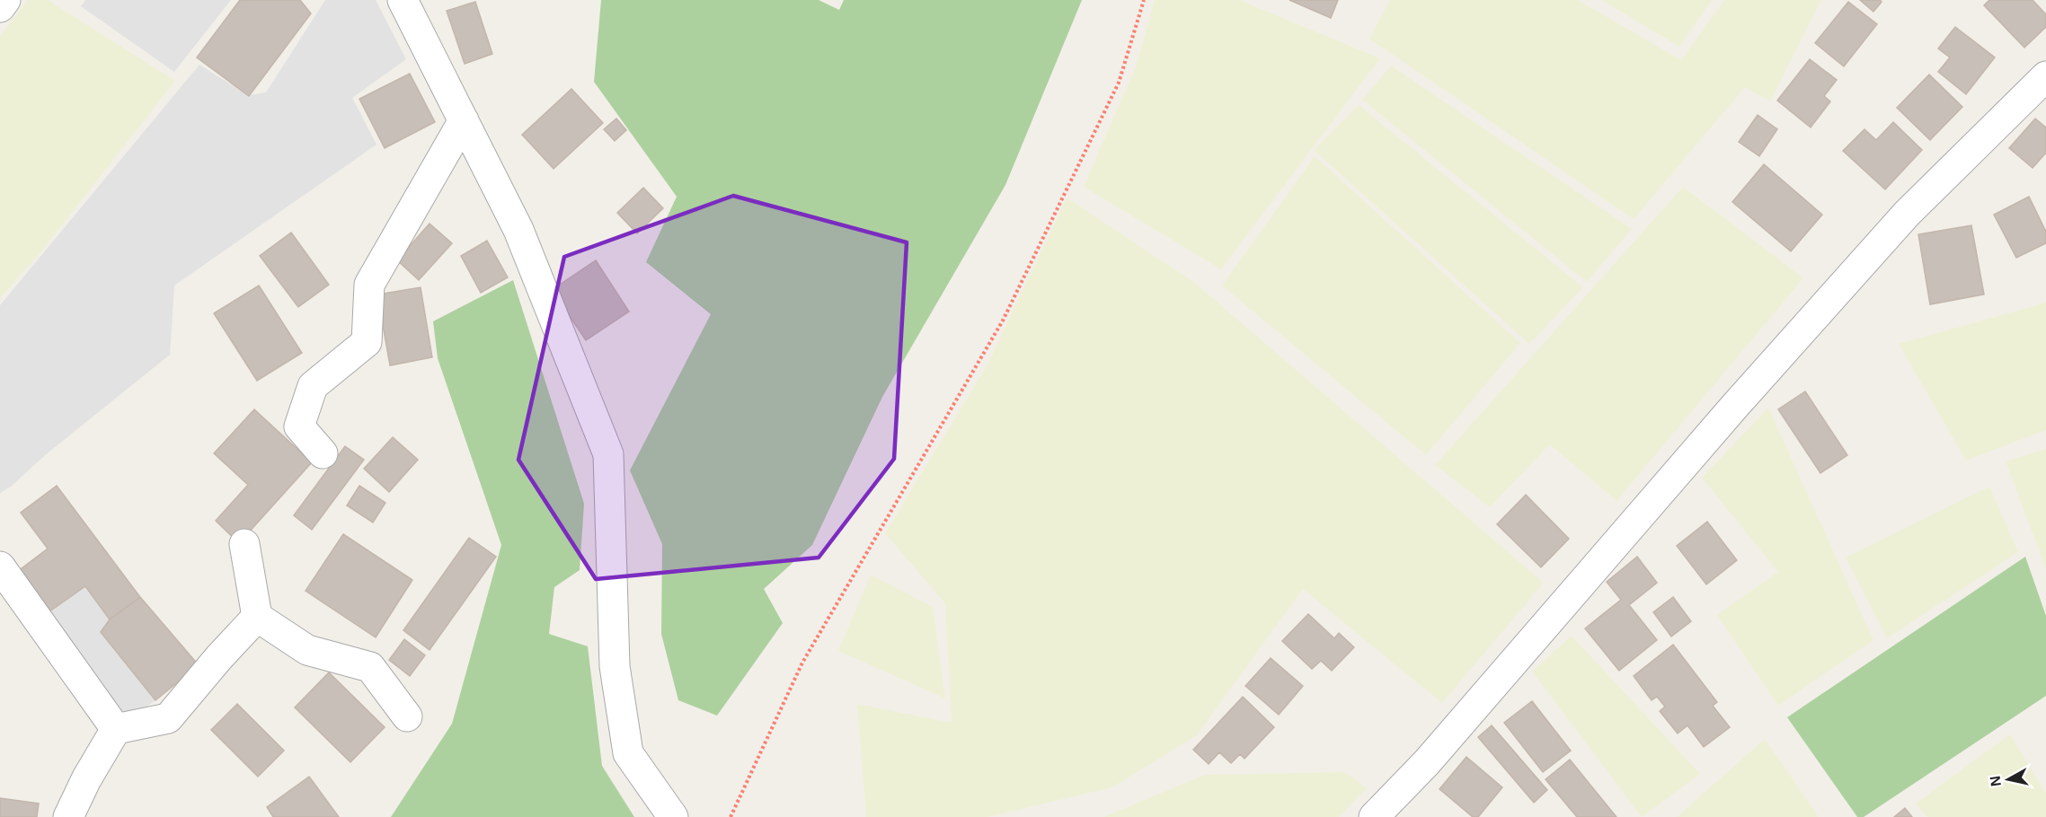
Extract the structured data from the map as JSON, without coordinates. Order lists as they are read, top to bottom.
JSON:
{
  "north": "left"
}
